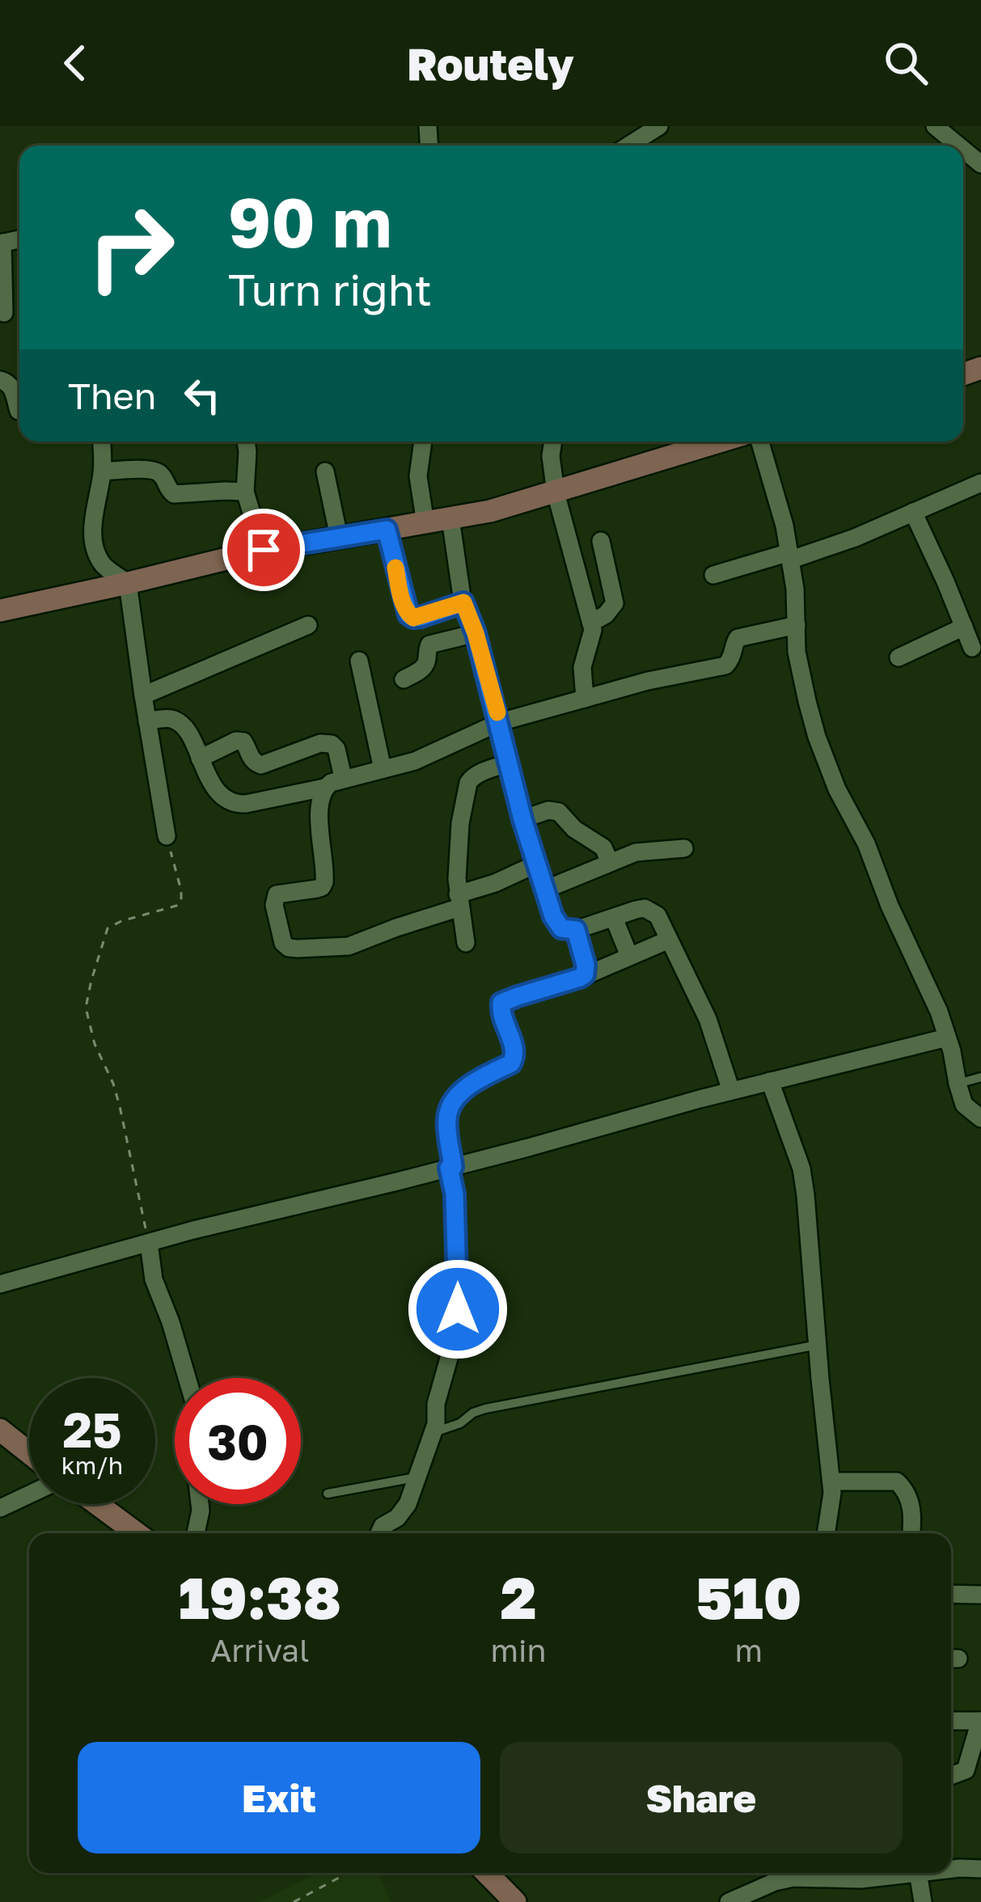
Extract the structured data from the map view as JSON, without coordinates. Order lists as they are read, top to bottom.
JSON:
{
  "page": {
    "header": "Routely",
    "turn": ["90 m", "Turn right"],
    "then": "Then",
    "speed": "25 km/h",
    "limit": "30",
    "eta": [
      "19:38",
      "Arrival",
      "2",
      "min",
      "510",
      "m"
    ],
    "buttons": ["Exit", "Share"]
  }
}
